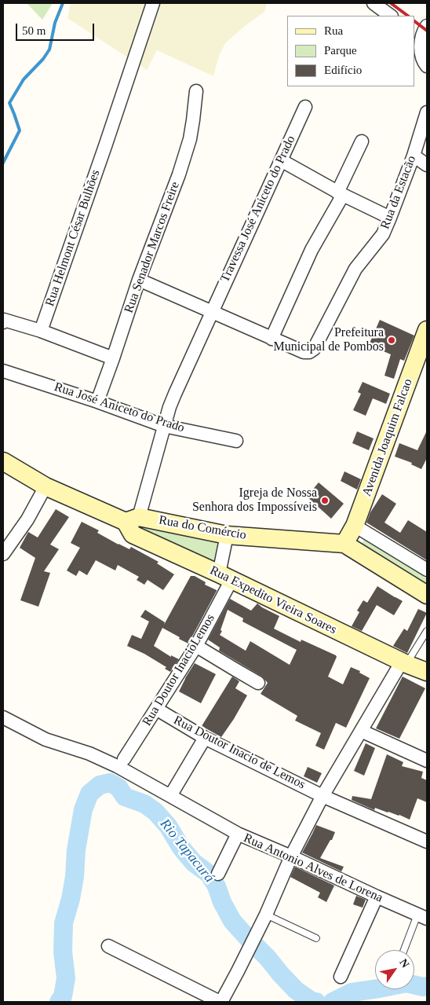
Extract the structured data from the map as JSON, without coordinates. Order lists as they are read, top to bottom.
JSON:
{
  "streets": {
    "main road": ["Avenida Joaquim Falcao", "Rua do Comércio", "Rua Expedito Vieira Soares"],
    "street": [
      "Rua da Estacão",
      "Travessa José Aniceto do Prado",
      "Rua Helmont César Bulhões",
      "Rua Senador Marcos Freire",
      "Rua José Aniceto do Prado",
      "Rua Doutor InacioLemos",
      "Rua Doutor Inacio de Lemos",
      "Rua Antonio Alves de Lorena"
    ]
  },
  "crossings": [
    ["Travessa José Aniceto do Prado", "Rua José Aniceto do Prado"],
    ["Travessa José Aniceto do Prado", "Rua do Comércio"],
    ["Travessa José Aniceto do Prado", "Rua Expedito Vieira Soares"],
    ["Rua Senador Marcos Freire", "Rua José Aniceto do Prado"],
    ["Avenida Joaquim Falcao", "Rua do Comércio"],
    ["Rua do Comércio", "Rua Expedito Vieira Soares"],
    ["Rua do Comércio", "Rua Doutor InacioLemos"],
    ["Rua Expedito Vieira Soares", "Rua Doutor InacioLemos"],
    ["Rua Doutor InacioLemos", "Rua Doutor Inacio de Lemos"]
  ],
  "water": ["Rio Tapacurá"],
  "places": ["Prefeitura Municipal de Pombos", "Igreja de Nossa Senhora dos Impossíveis"],
  "legend": ["Rua", "Parque", "Edifício"],
  "scale_bar": "50 m",
  "north": "top right"
}
